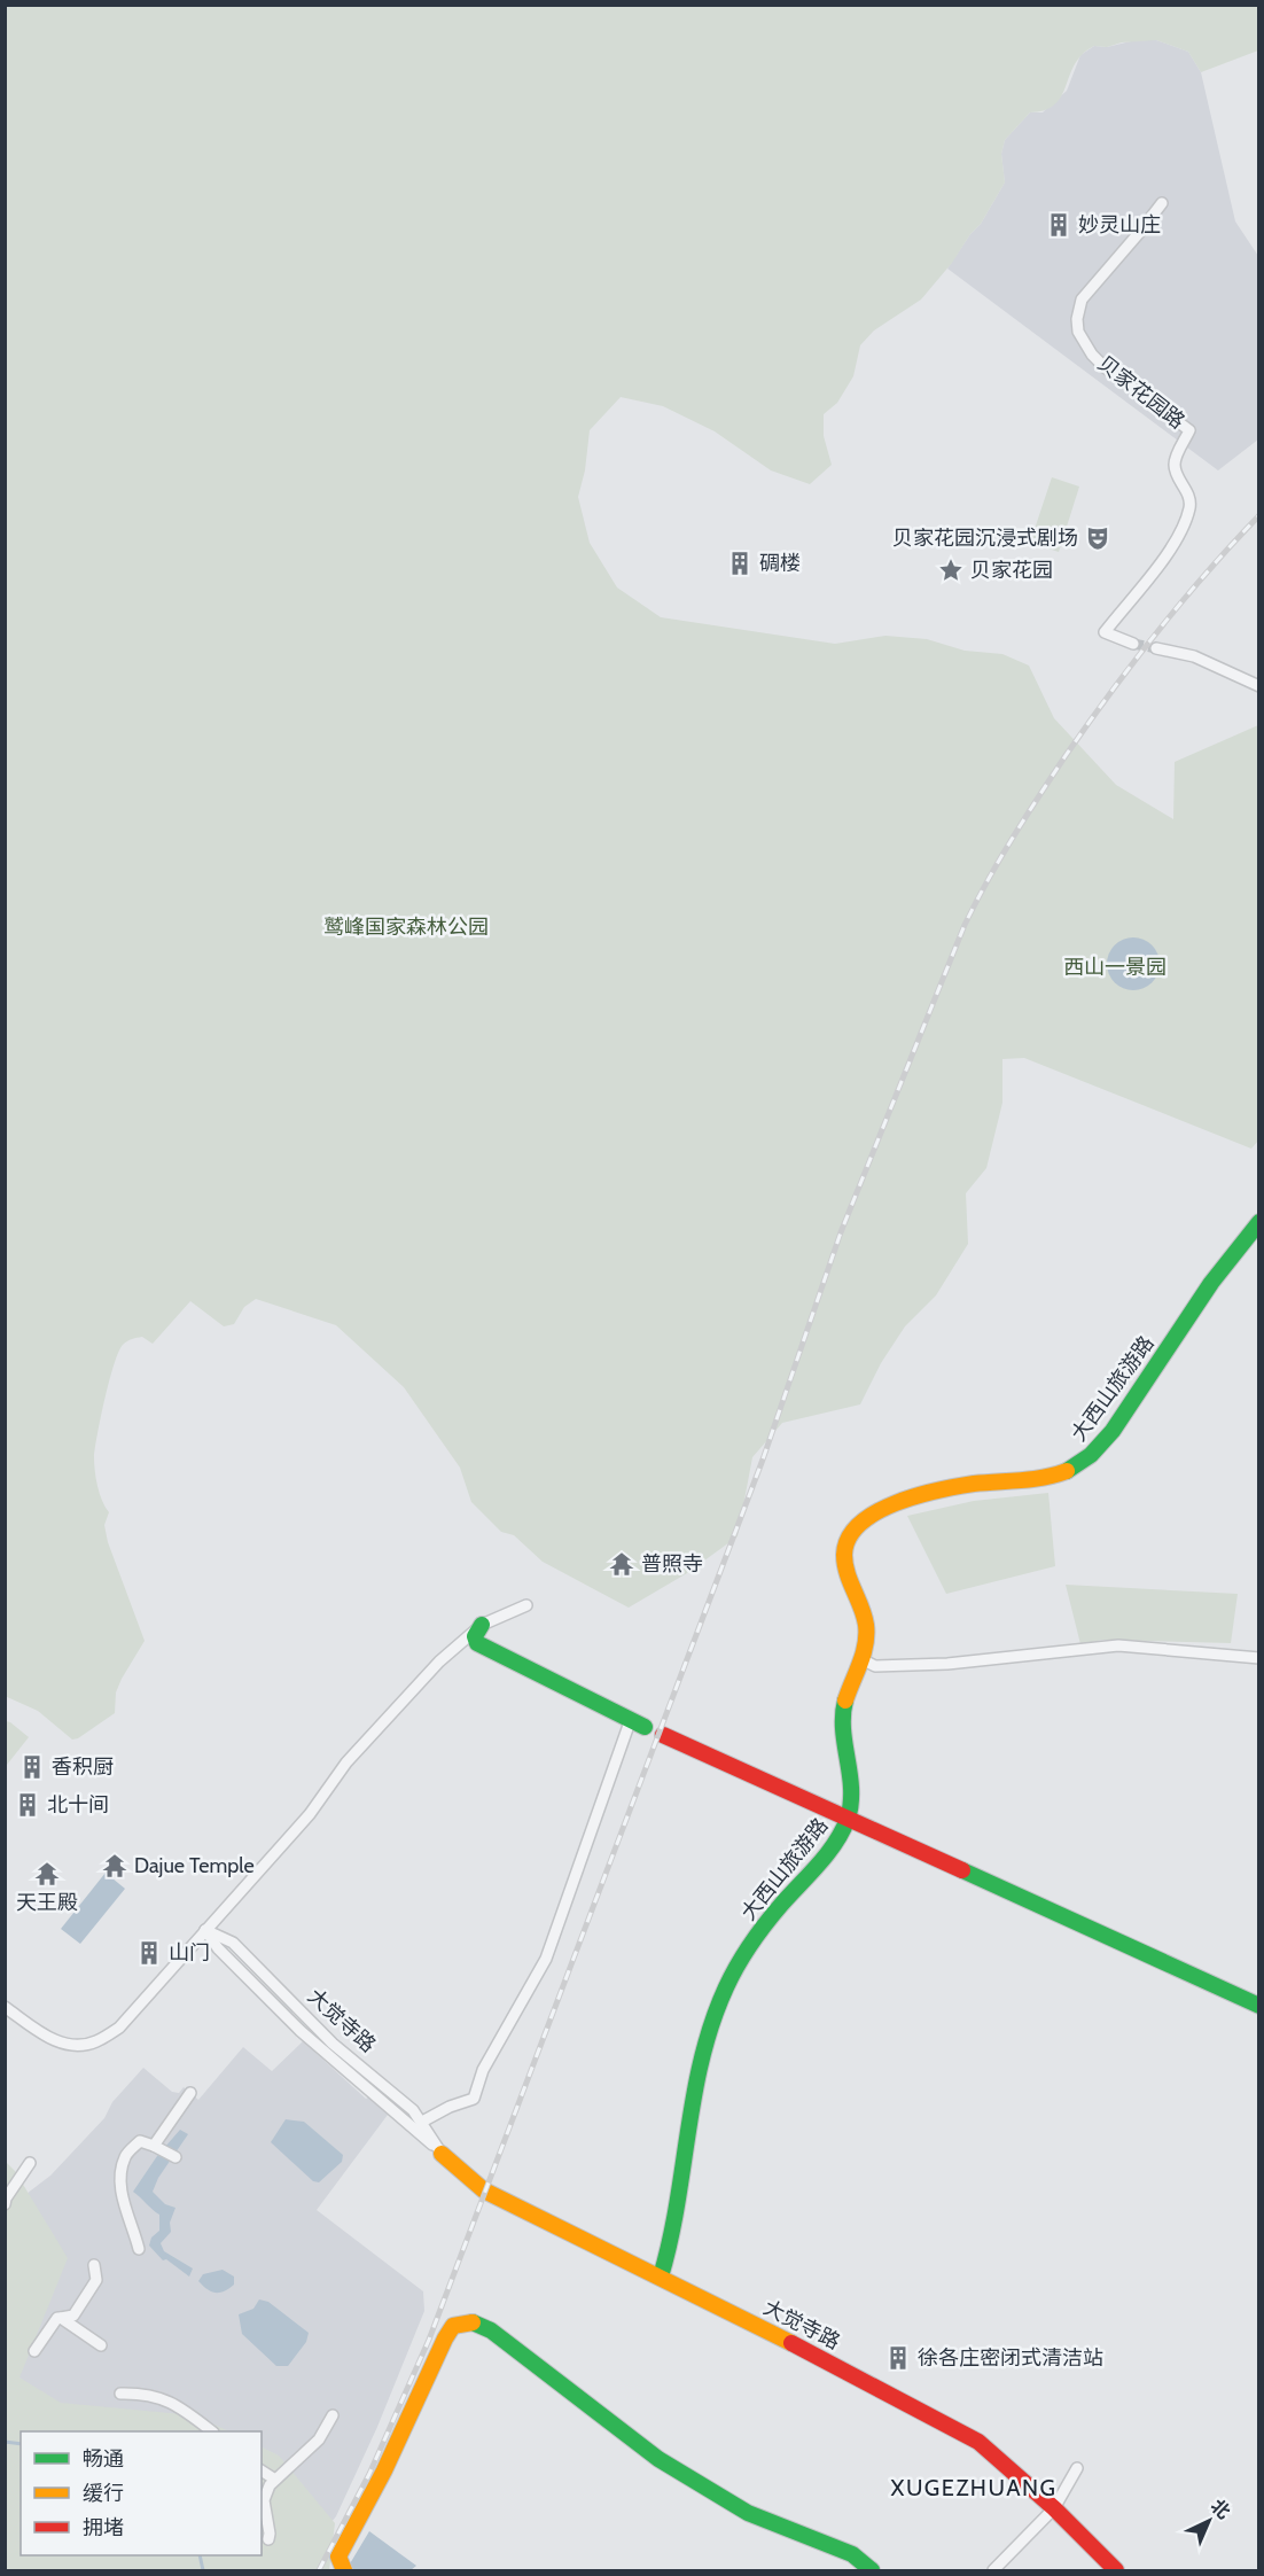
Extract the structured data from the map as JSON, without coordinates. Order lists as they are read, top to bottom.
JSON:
{
  "streets": {
    "street": ["贝家花园路", "大西山旅游路", "大觉寺路"]
  },
  "crossings": [
    ["大西山旅游路", "大觉寺路"]
  ],
  "districts": ["XUGEZHUANG"],
  "parks": ["鹫峰国家森林公园", "西山一景园"],
  "places": {
    "building": [
      "妙灵山庄",
      "碉楼",
      "香积厨",
      "北十间",
      "山门",
      "徐各庄密闭式清洁站"
    ],
    "theatre": ["贝家花园沉浸式剧场"],
    "place": ["贝家花园"],
    "temple": ["普照寺", "Dajue Temple", "天王殿"]
  },
  "legend": ["畅通", "缓行", "拥堵"],
  "north": "top right"
}
